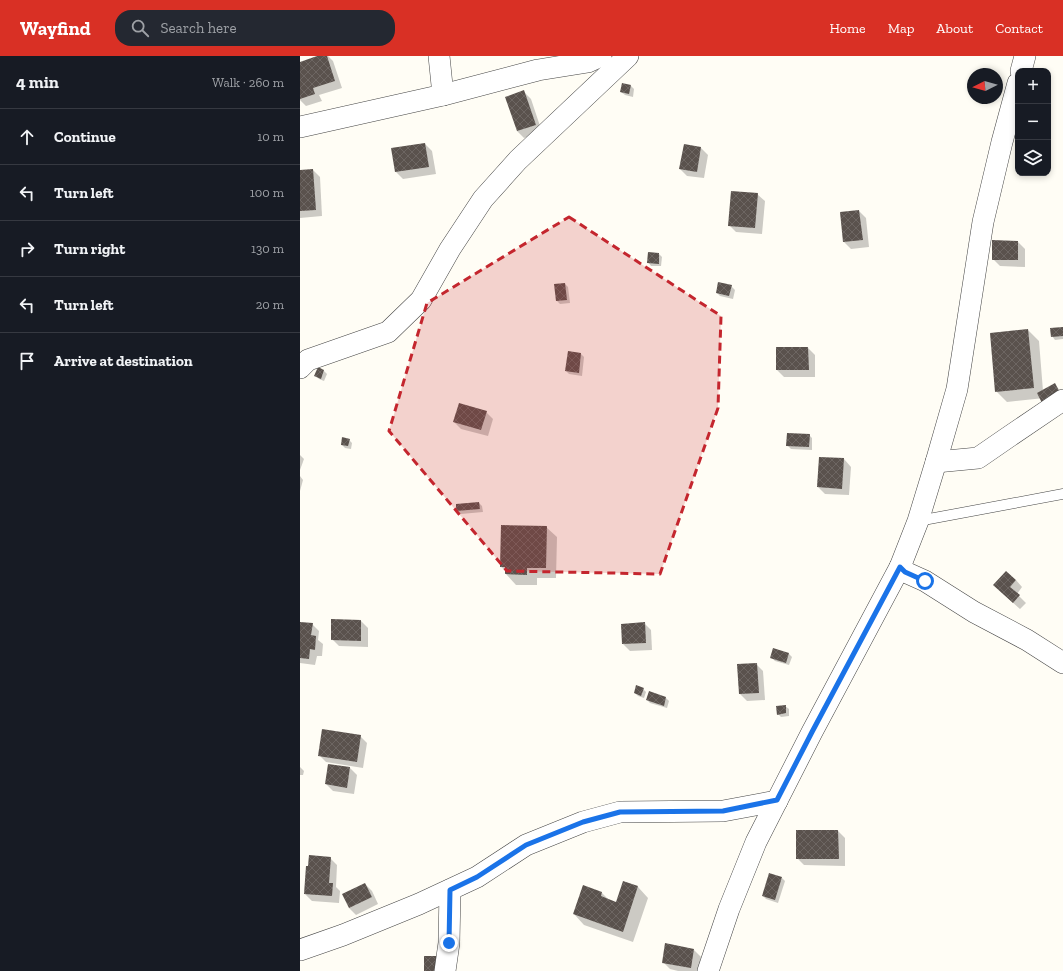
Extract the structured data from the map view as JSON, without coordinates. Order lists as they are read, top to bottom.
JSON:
{
  "north": "left",
  "page": {
    "header": "Wayfind",
    "search": "Search here",
    "nav": [
      "Home",
      "Map",
      "About",
      "Contact"
    ],
    "heading": ["4 min", "Walk · 260 m"],
    "map_buttons": ["+", "−"],
    "list": [
      ["Continue", "10 m"],
      ["Turn left", "100 m"],
      ["Turn right", "130 m"],
      ["Turn left", "20 m"],
      "Arrive at destination"
    ]
  }
}
